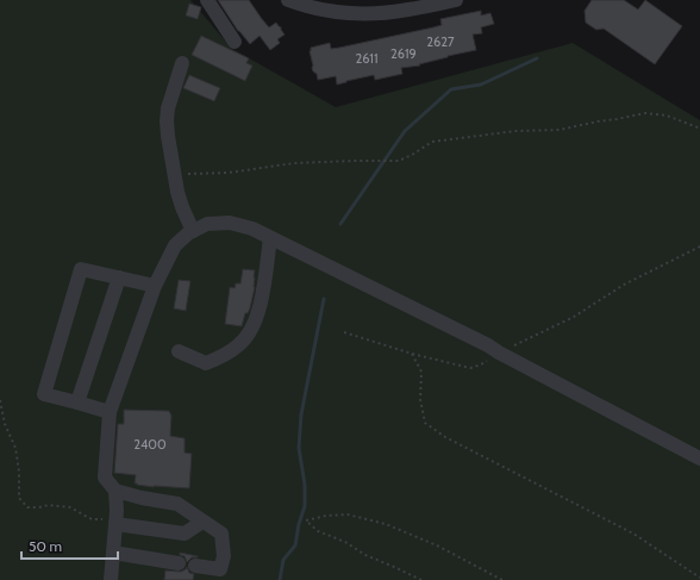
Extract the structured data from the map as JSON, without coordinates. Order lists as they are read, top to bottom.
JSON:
{
  "house_numbers": [
    "2627",
    "2619",
    "2611",
    "2400"
  ],
  "scale_bar": "50 m"
}
